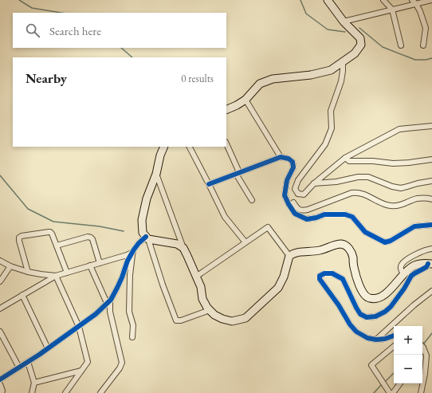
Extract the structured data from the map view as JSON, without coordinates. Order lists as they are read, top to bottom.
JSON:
{
  "page": {
    "search": "Search here",
    "heading": ["Nearby", "0 results"],
    "map_buttons": ["+", "−"]
  }
}
